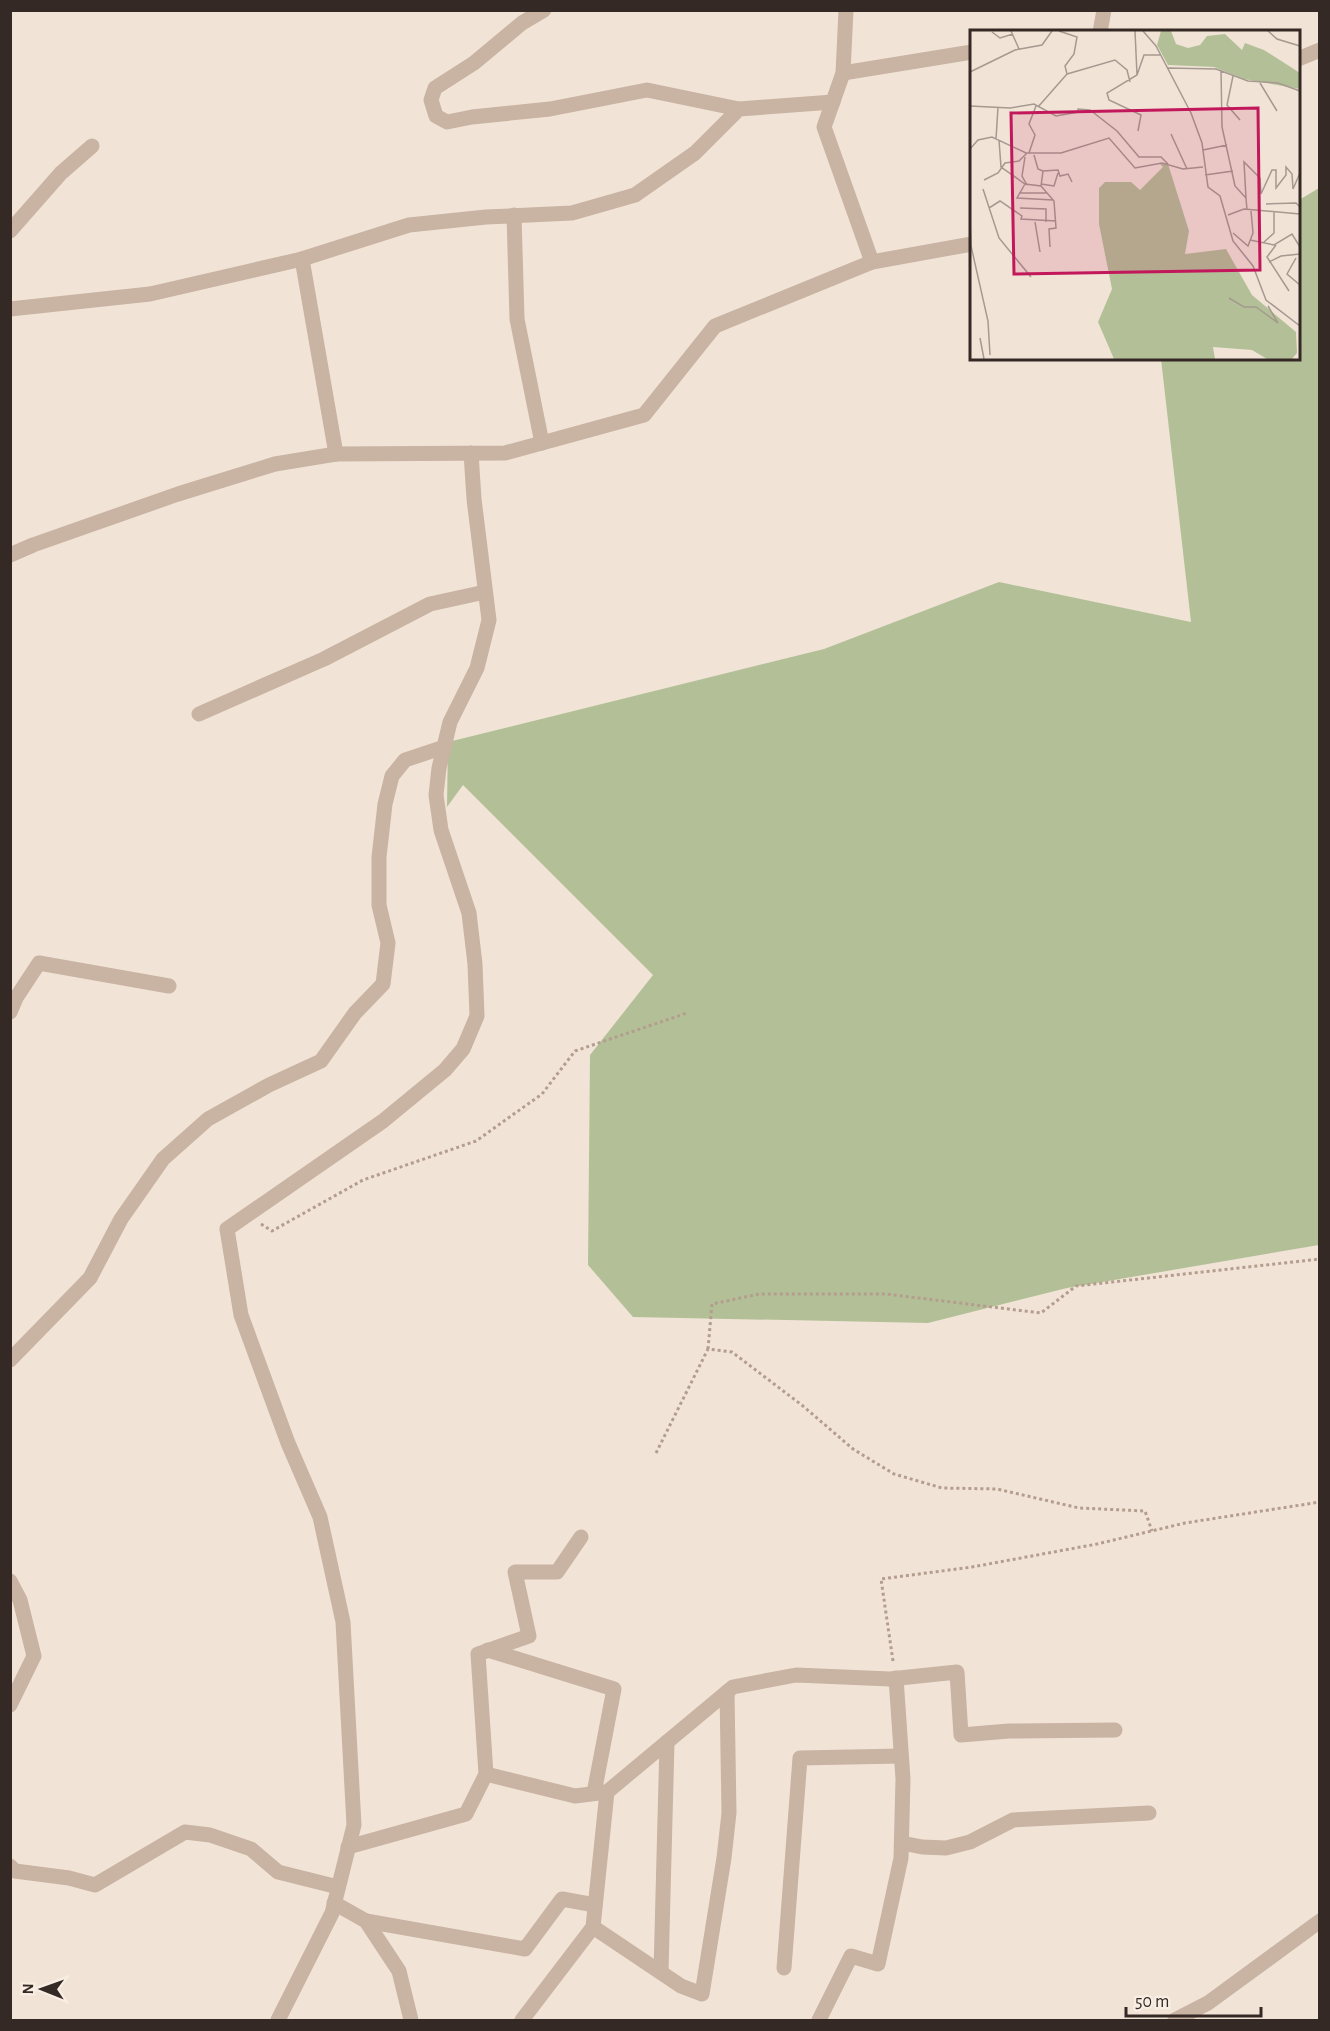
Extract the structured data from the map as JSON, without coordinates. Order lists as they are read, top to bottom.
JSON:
{
  "scale_bar": "50 m",
  "north": "left"
}
